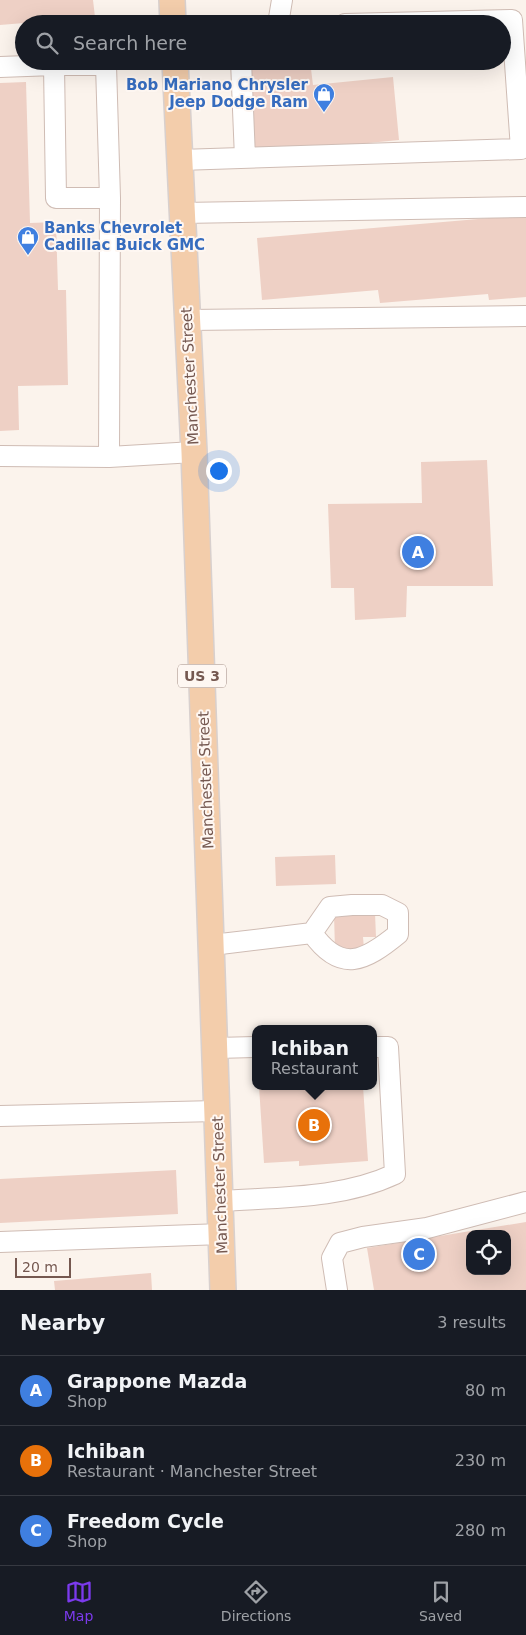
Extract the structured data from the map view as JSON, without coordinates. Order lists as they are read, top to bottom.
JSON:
{
  "streets": {
    "main road": ["Manchester Street", "US 3"]
  },
  "places": {
    "shop": ["Bob Mariano Chrysler Jeep Dodge Ram", "Banks Chevrolet Cadillac Buick GMC"]
  },
  "scale_bar": "20 m",
  "page": {
    "search": "Search here",
    "pins": ["A", "B", "C"],
    "popup": ["Ichiban", "Restaurant"],
    "scale": "20 m",
    "heading": ["Nearby", "3 results"],
    "list": [
      {
        "mark": "A",
        "name": "Grappone Mazda",
        "note": "Shop",
        "value": "80 m"
      },
      {
        "mark": "B",
        "name": "Ichiban",
        "note": "Restaurant · Manchester Street",
        "value": "230 m"
      },
      {
        "mark": "C",
        "name": "Freedom Cycle",
        "note": "Shop",
        "value": "280 m"
      }
    ],
    "nav": ["Map", "Directions", "Saved"]
  }
}
